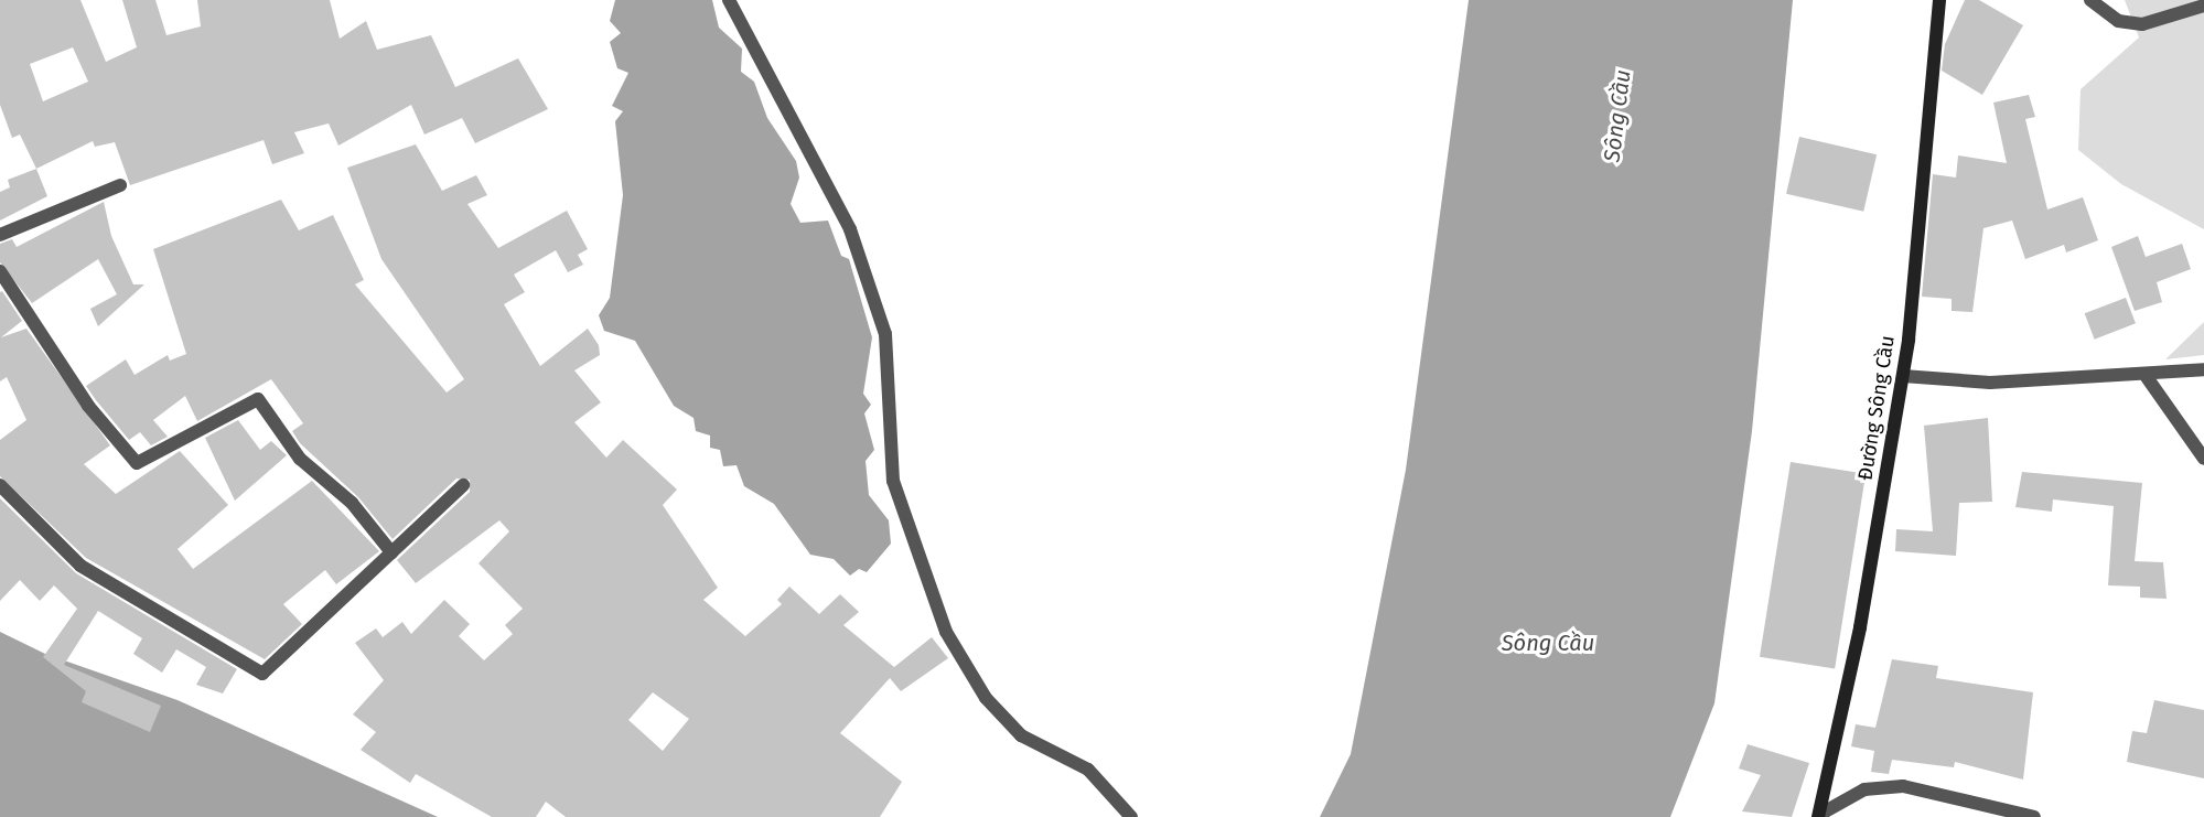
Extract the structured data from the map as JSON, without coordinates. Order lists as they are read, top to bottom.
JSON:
{
  "streets": {
    "main road": ["Đường Sông Cầu"]
  },
  "water": ["Sông Cầu"]
}
